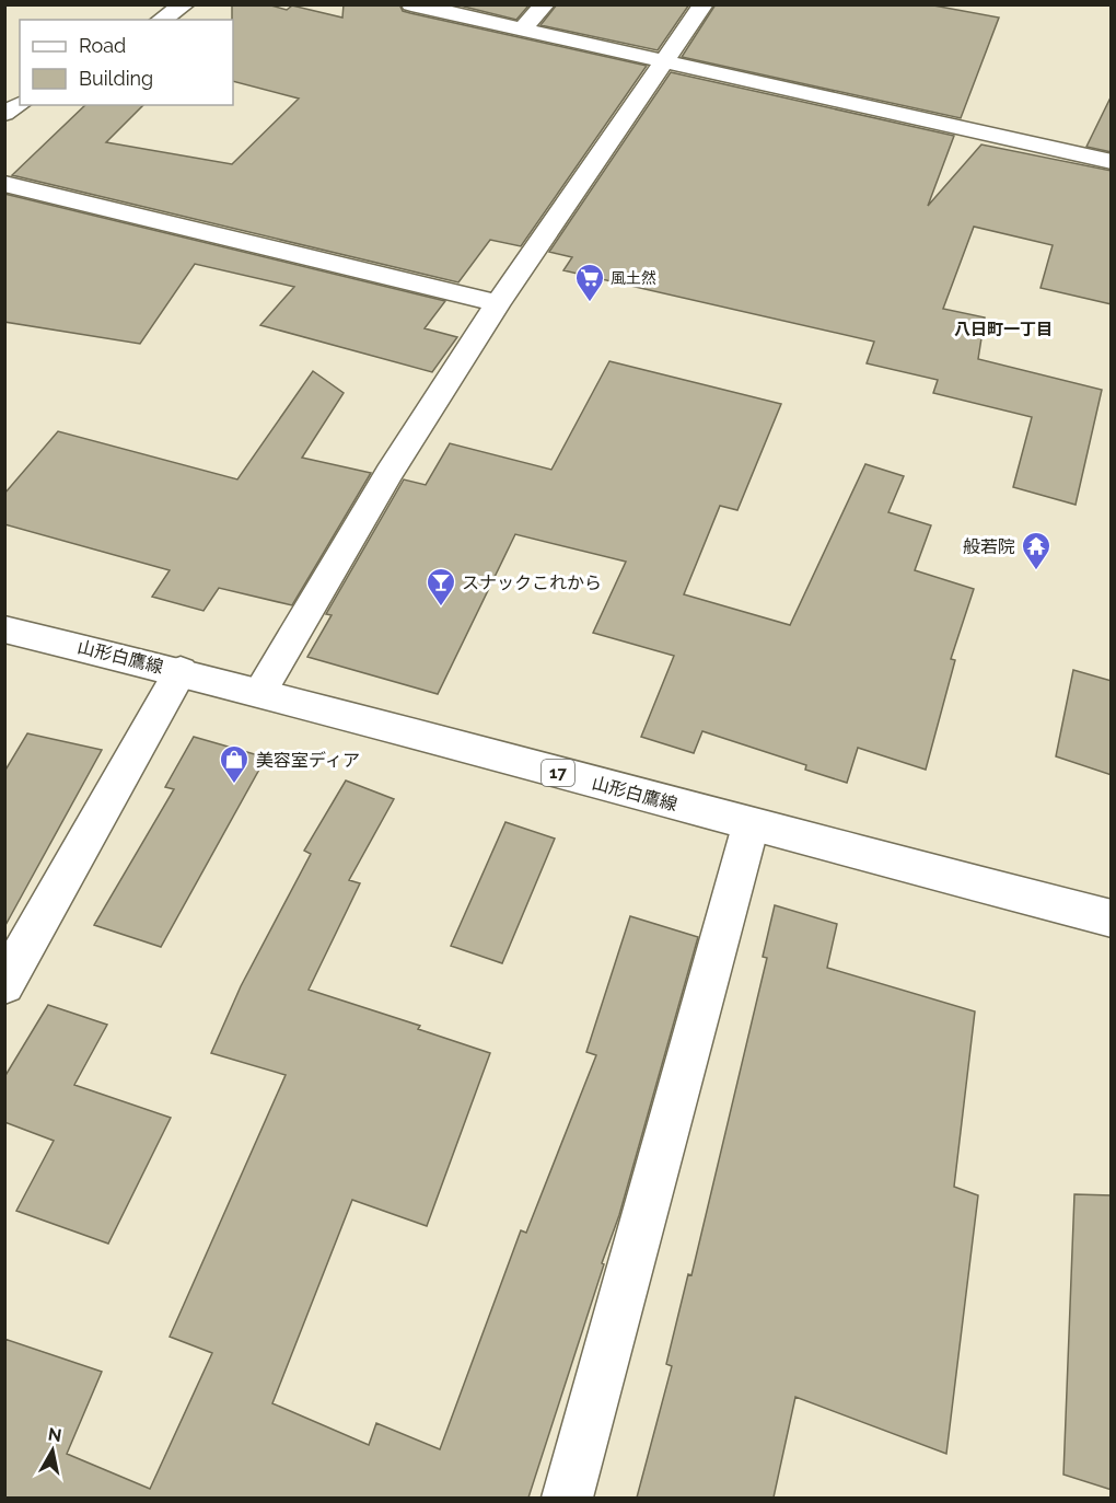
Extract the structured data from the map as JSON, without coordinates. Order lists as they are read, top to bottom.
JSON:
{
  "streets": {
    "main road": ["山形白鷹線", "17"]
  },
  "districts": ["八日町一丁目"],
  "places": {
    "supermarket": ["風土然"],
    "temple": ["般若院"],
    "bar": ["スナックこれから"],
    "shop": ["美容室ディア"]
  },
  "legend": ["Road", "Building"],
  "north": "top"
}
